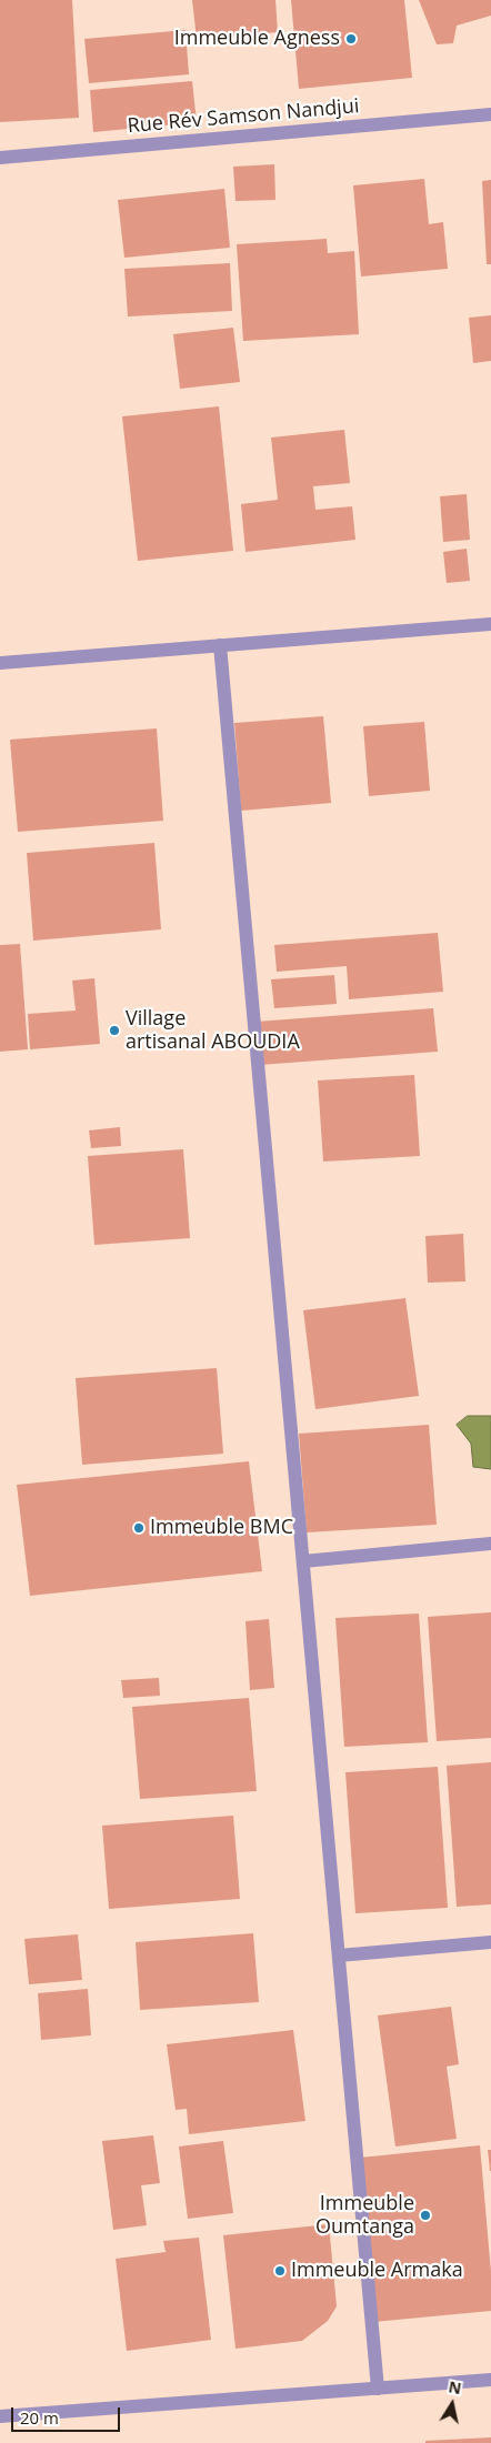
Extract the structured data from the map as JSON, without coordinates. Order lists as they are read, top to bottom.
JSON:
{
  "streets": {
    "street": ["Rue Rév Samson Nandjui"]
  },
  "places": [
    "Immeuble Agness",
    "Village artisanal ABOUDIA",
    "Immeuble BMC",
    "Immeuble Oumtanga",
    "Immeuble Armaka"
  ],
  "scale_bar": "20 m",
  "north": "top"
}
